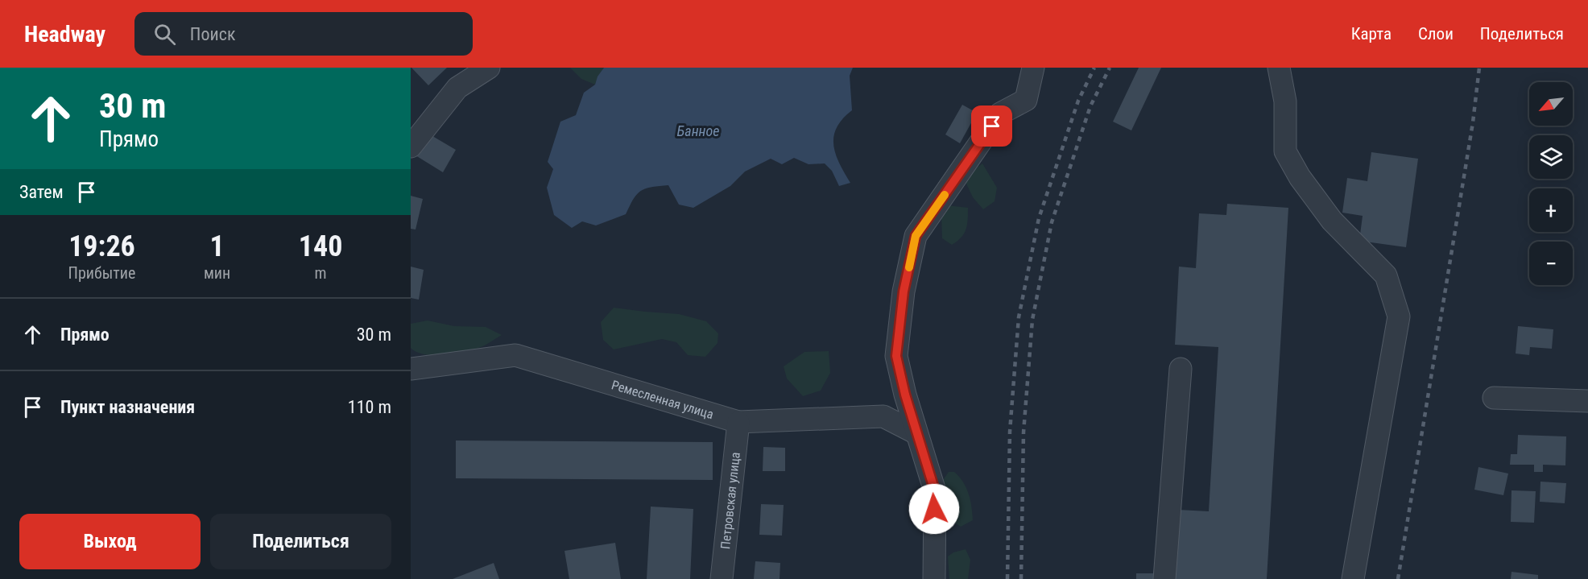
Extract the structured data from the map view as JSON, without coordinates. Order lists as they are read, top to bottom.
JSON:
{
  "streets": {
    "street": ["Ремесленная улица", "Петровская улица"]
  },
  "crossings": [
    ["Ремесленная улица", "Петровская улица"]
  ],
  "water": ["Банное"],
  "north": "bottom left",
  "page": {
    "header": "Headway",
    "search": "Поиск",
    "nav": ["Карта", "Слои", "Поделиться"],
    "turn": ["30 m", "Прямо"],
    "map_buttons": ["+", "−"],
    "then": "Затем",
    "eta": [
      "19:26",
      "Прибытие",
      "1",
      "мин",
      "140",
      "m"
    ],
    "list": [
      {
        "name": "Прямо",
        "value": "30 m"
      },
      {
        "name": "Пункт назначения",
        "value": "110 m"
      }
    ],
    "buttons": ["Выход", "Поделиться"]
  }
}
